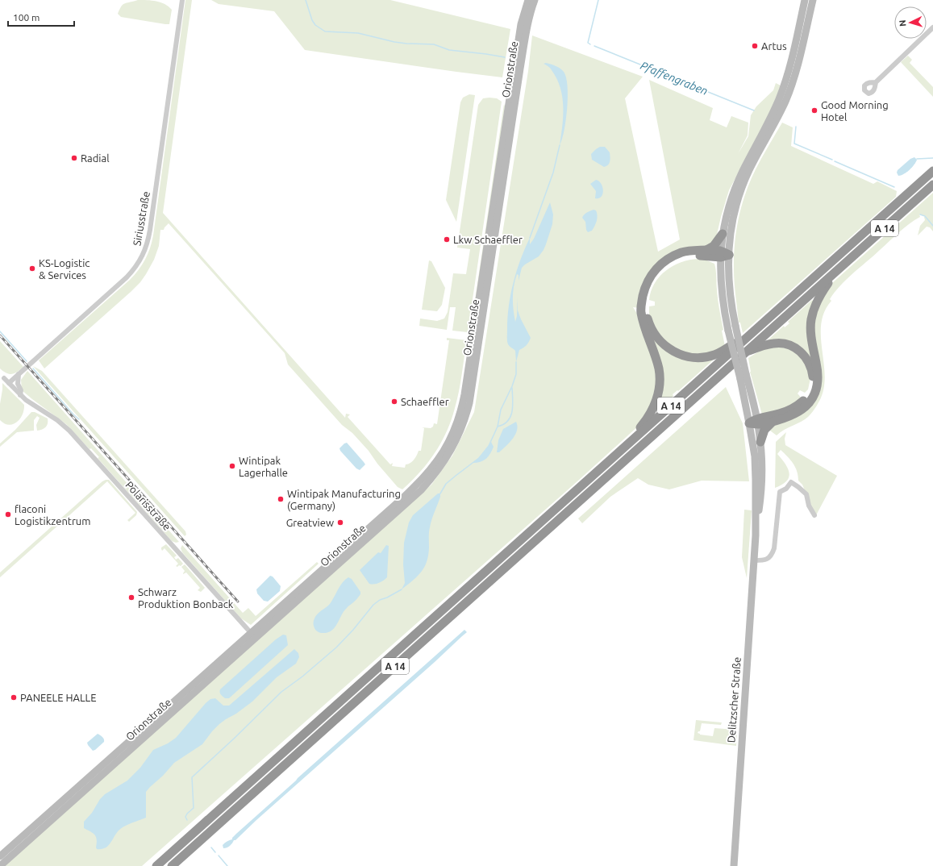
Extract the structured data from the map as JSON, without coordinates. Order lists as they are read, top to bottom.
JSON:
{
  "streets": {
    "highway": ["A 14"],
    "street": [
      "Orionstraße",
      "Siriusstraße",
      "Polarisstraße",
      "Delitzscher Straße"
    ]
  },
  "crossings": [
    ["Orionstraße", "Polarisstraße"],
    ["Siriusstraße", "Polarisstraße"]
  ],
  "water": ["Pfaffengraben"],
  "places": [
    "Artus",
    "Good Morning Hotel",
    "Radial",
    "Lkw Schaeffler",
    "KS-Logistic & Services",
    "Schaeffler",
    "Wintipak Lagerhalle",
    "Wintipak Manufacturing (Germany)",
    "flaconi Logistikzentrum",
    "Greatview",
    "Schwarz Produktion Bonback",
    "PANEELE HALLE"
  ],
  "scale_bar": "100 m",
  "north": "left"
}
